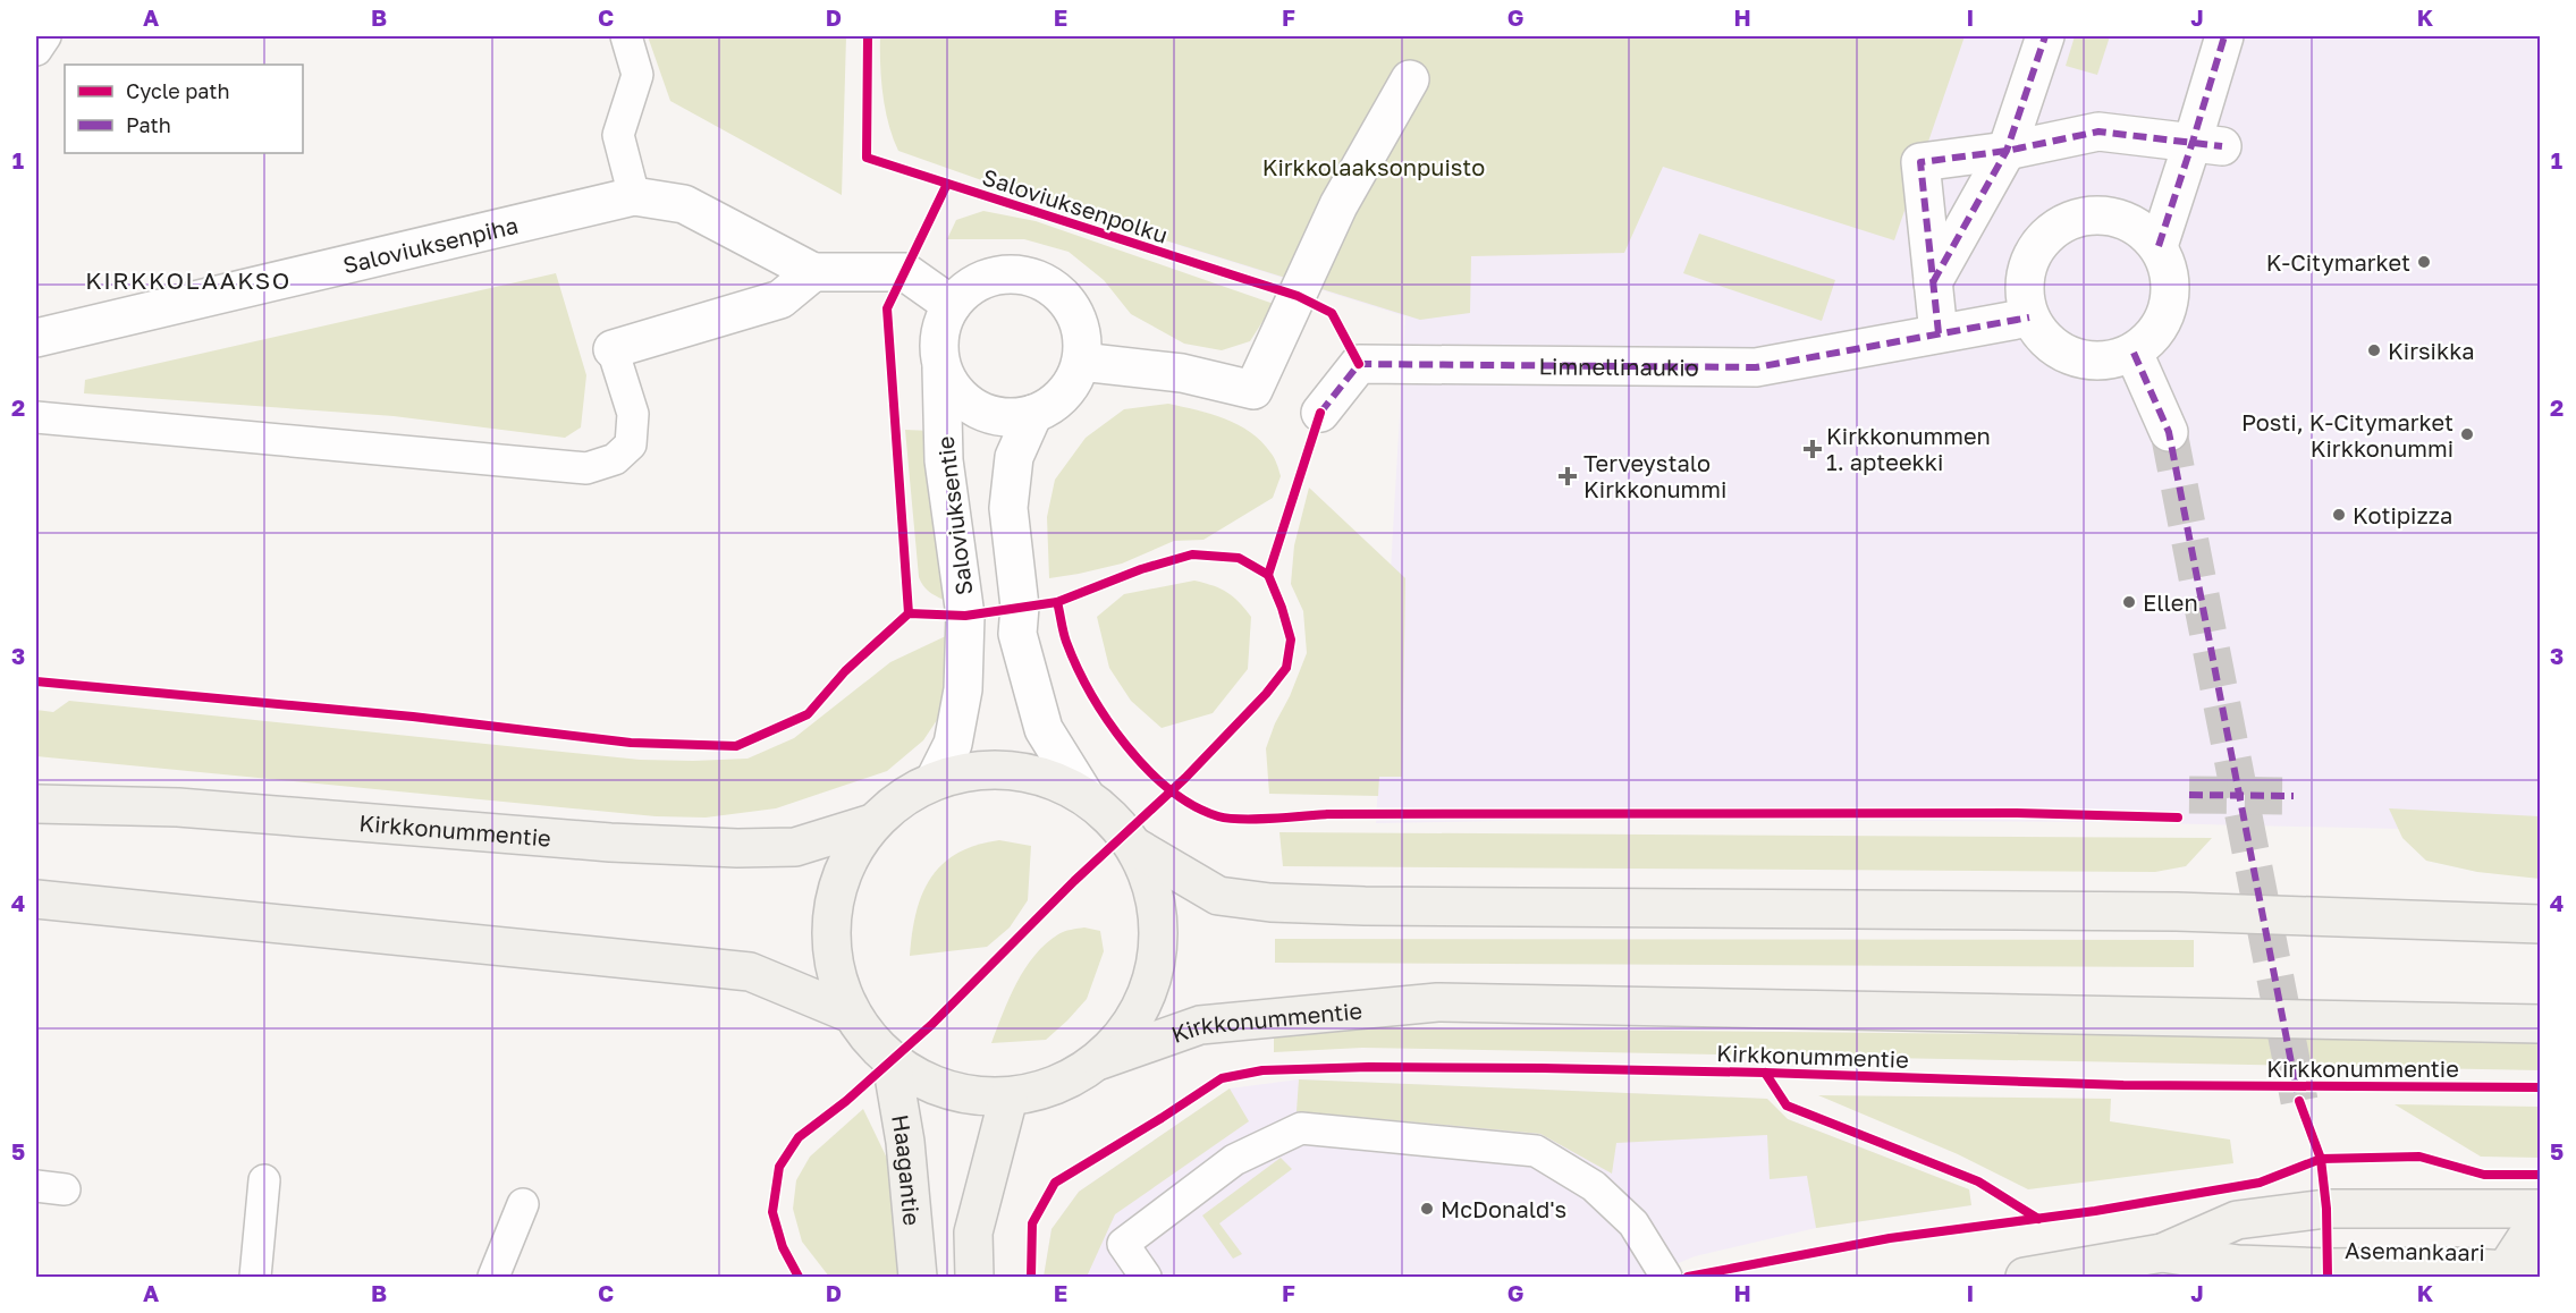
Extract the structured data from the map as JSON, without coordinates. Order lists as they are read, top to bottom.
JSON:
{
  "streets": {
    "main road": ["Kirkkonummentie", "Haagantie", "Asemankaari"],
    "street": ["Saloviuksenpiha", "Limnellinaukio", "Saloviuksentie"],
    "cycle path": ["Saloviuksenpolku"]
  },
  "crossings": [
    ["Saloviuksenpiha", "Saloviuksentie"]
  ],
  "districts": ["KIRKKOLAAKSO"],
  "parks": ["Kirkkolaaksonpuisto"],
  "places": {
    "other": [
      "K-Citymarket",
      "Kirsikka",
      "Posti, K-Citymarket Kirkkonummi",
      "Kotipizza",
      "Ellen",
      "McDonald's"
    ],
    "health": ["Kirkkonummen 1. apteekki", "Terveystalo Kirkkonummi"]
  },
  "legend": ["Cycle path", "Path"],
  "grid": {
    "columns": [
      "A",
      "B",
      "C",
      "D",
      "E",
      "F",
      "G",
      "H",
      "I",
      "J",
      "K"
    ],
    "rows": [
      "1",
      "2",
      "3",
      "4",
      "5"
    ]
  }
}
